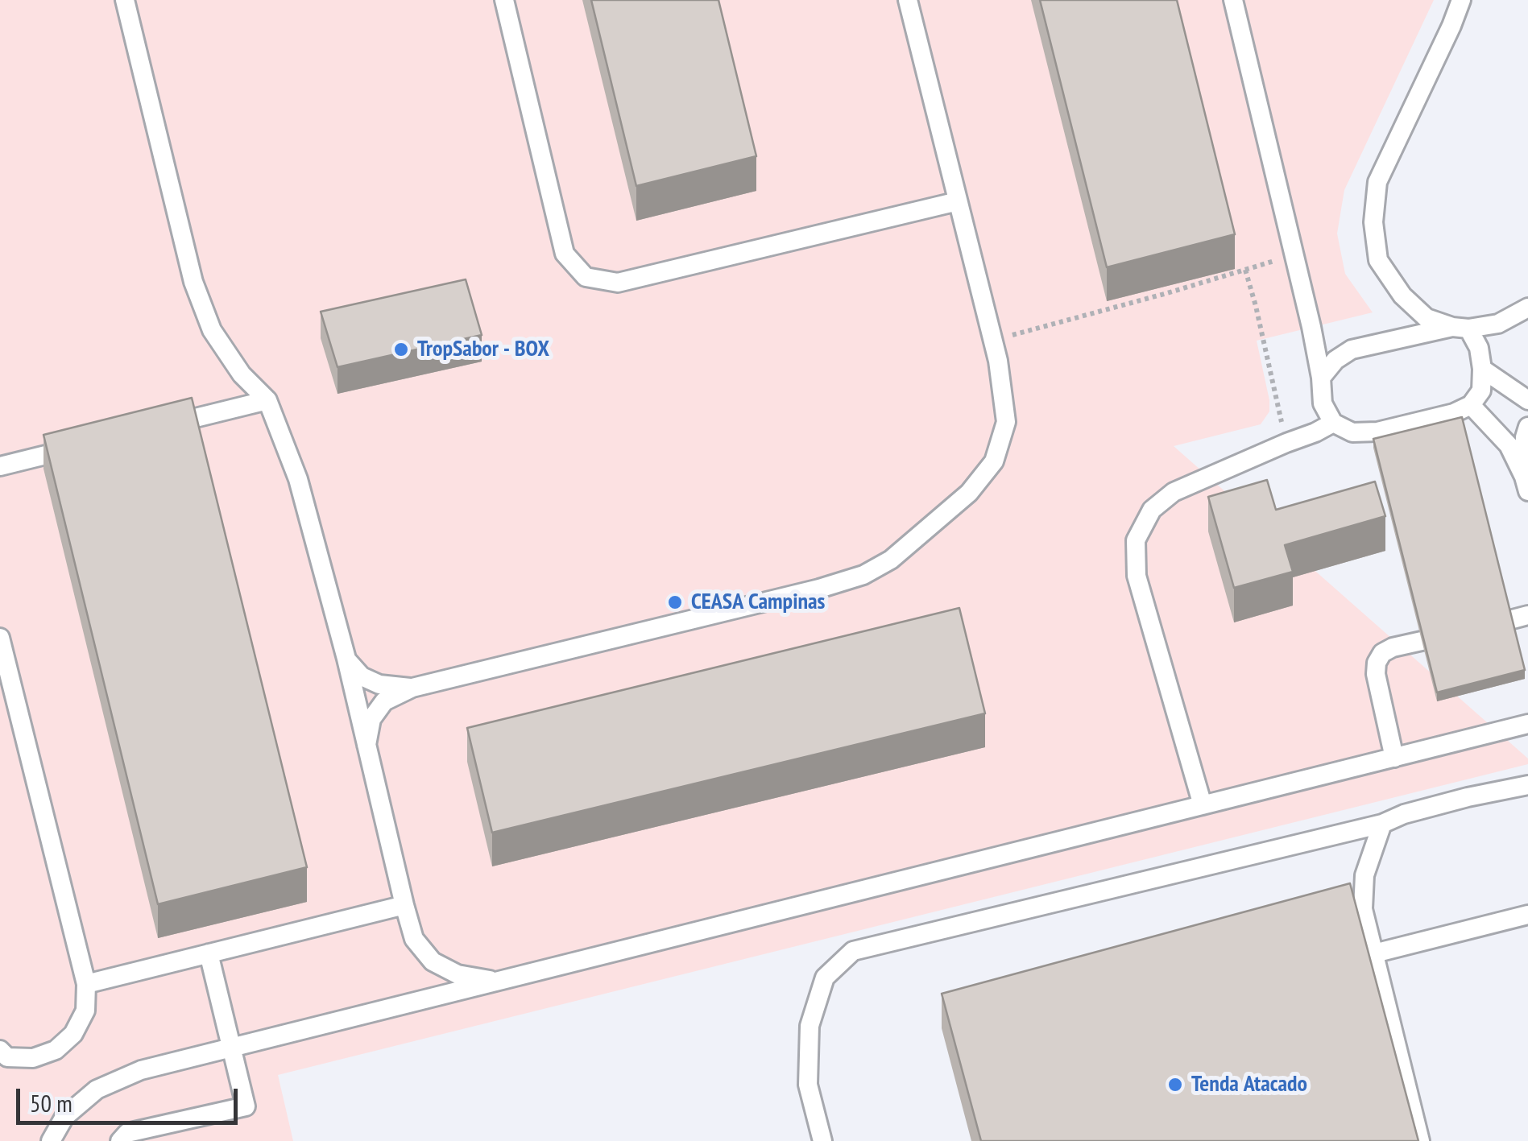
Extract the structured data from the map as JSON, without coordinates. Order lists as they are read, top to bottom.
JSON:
{
  "places": ["TropSabor - BOX", "CEASA Campinas", "Tenda Atacado"],
  "scale_bar": "50 m"
}
